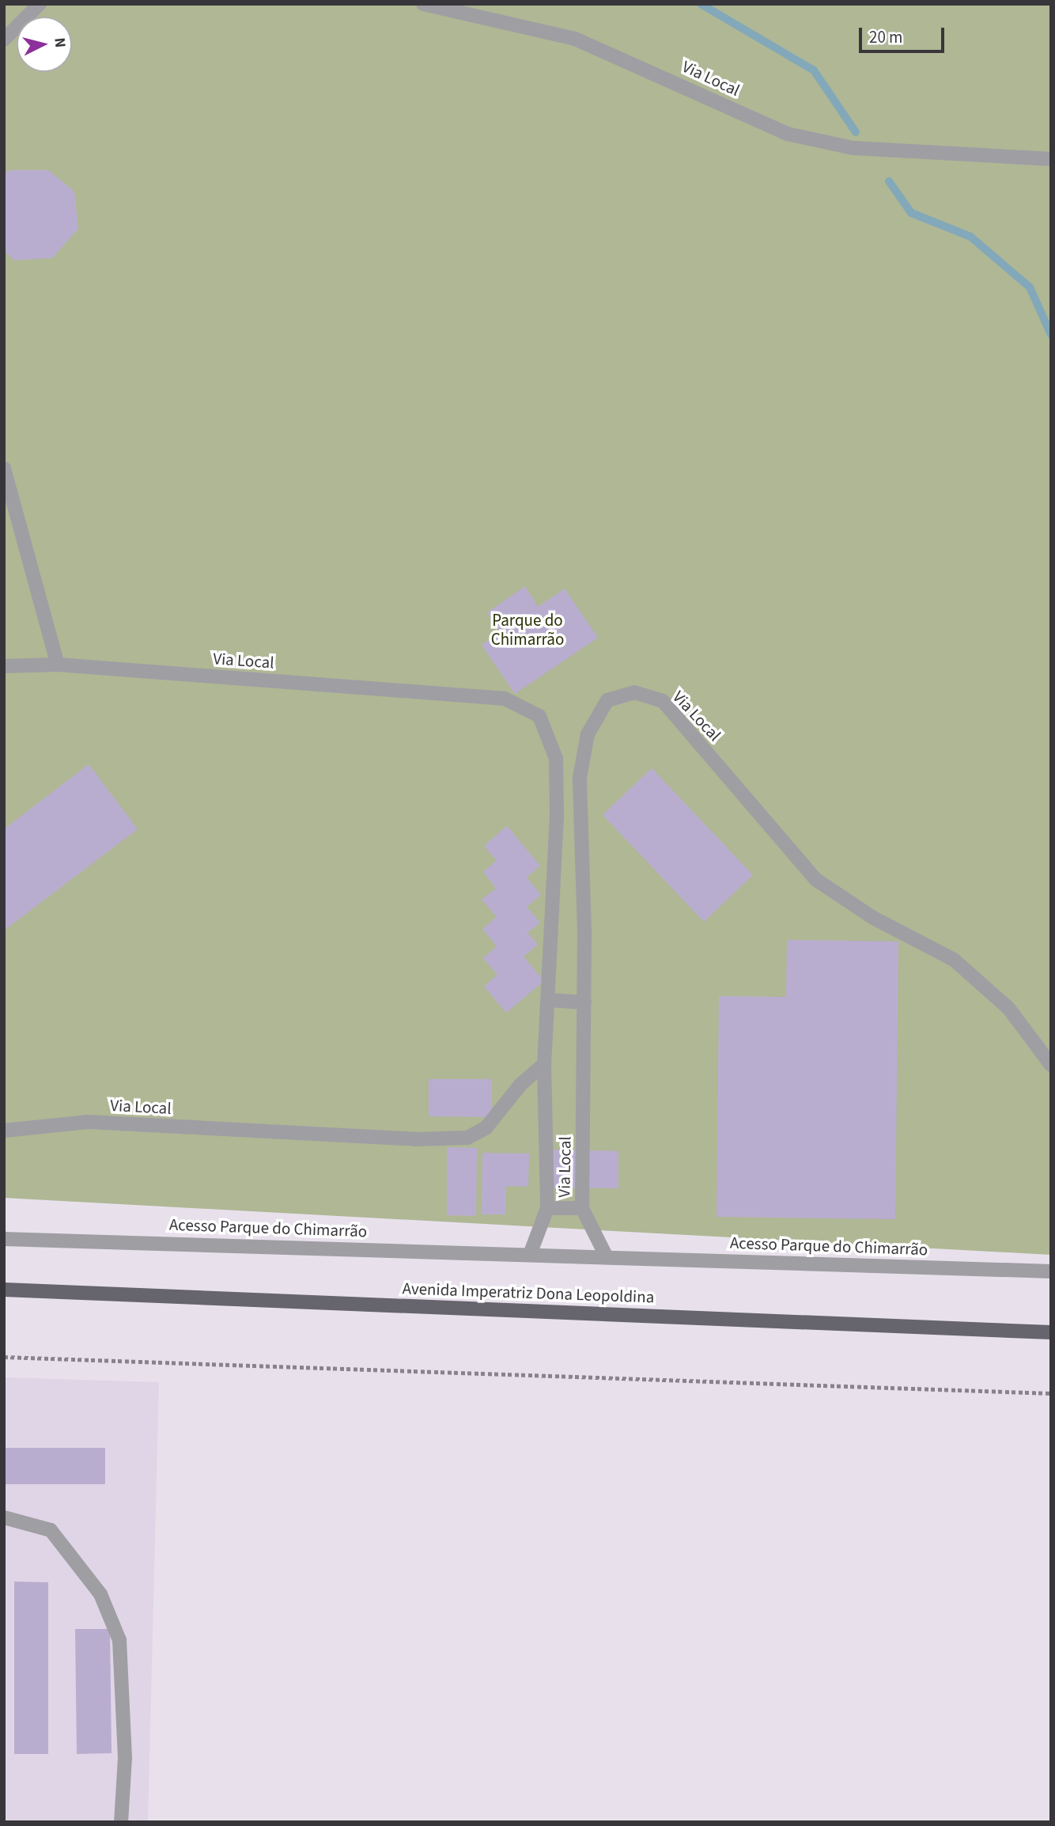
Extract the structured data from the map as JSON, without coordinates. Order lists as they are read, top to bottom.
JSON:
{
  "streets": {
    "main road": ["Avenida Imperatriz Dona Leopoldina"],
    "street": ["Via Local", "Acesso Parque do Chimarrão"]
  },
  "parks": ["Parque do Chimarrão"],
  "scale_bar": "20 m",
  "north": "right"
}
